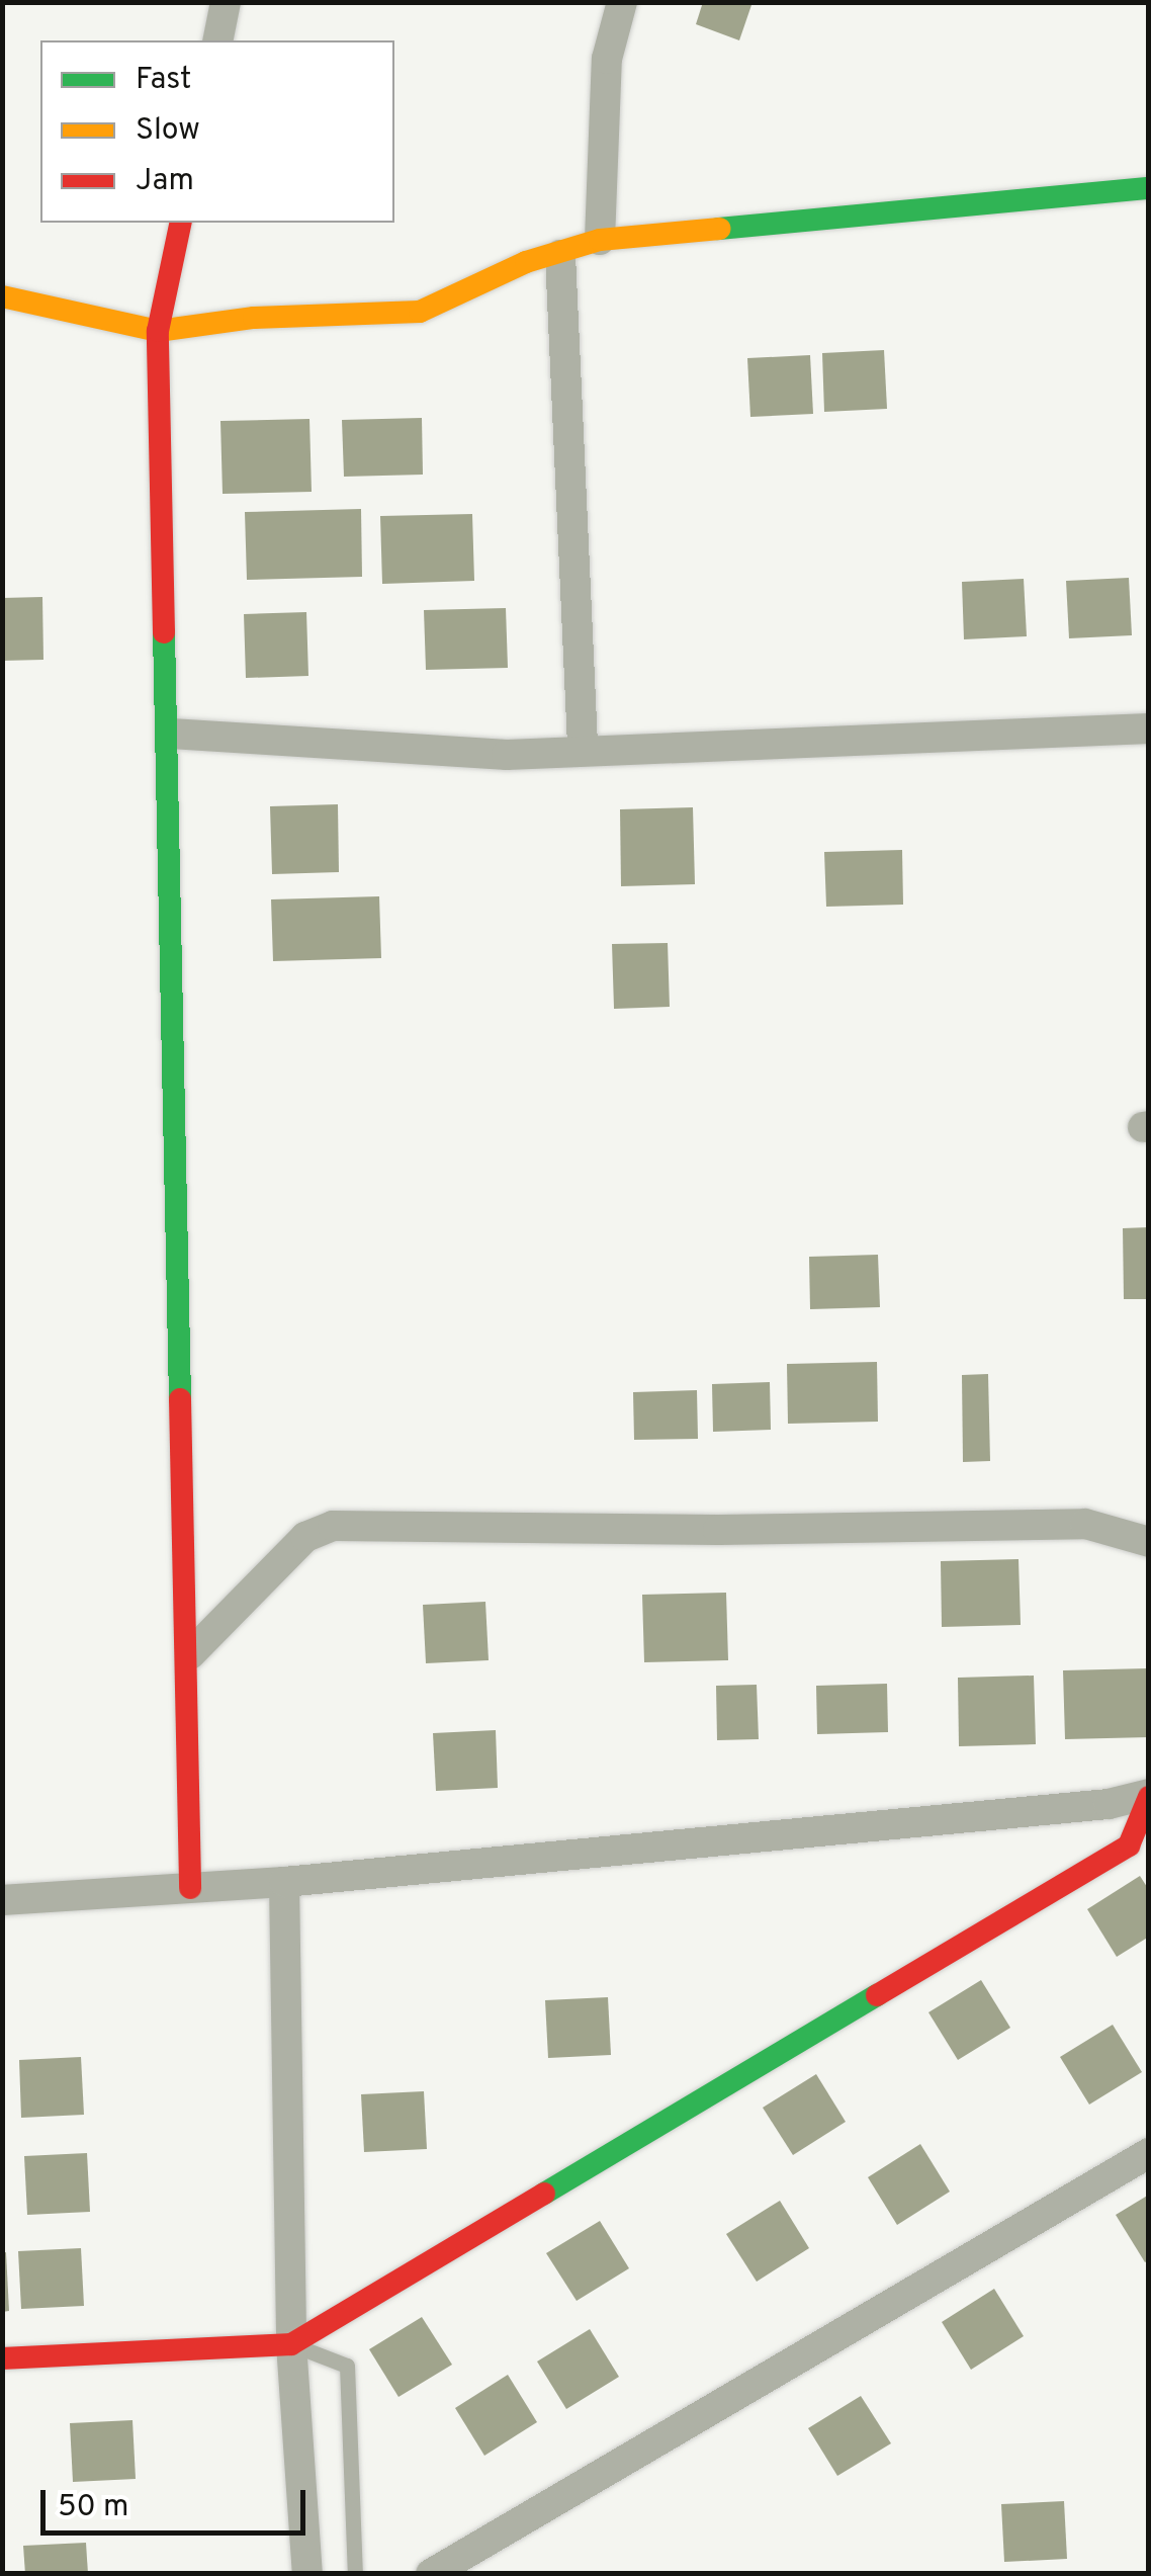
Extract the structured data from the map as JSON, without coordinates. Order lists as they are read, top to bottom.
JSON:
{
  "legend": ["Fast", "Slow", "Jam"],
  "scale_bar": "50 m"
}
